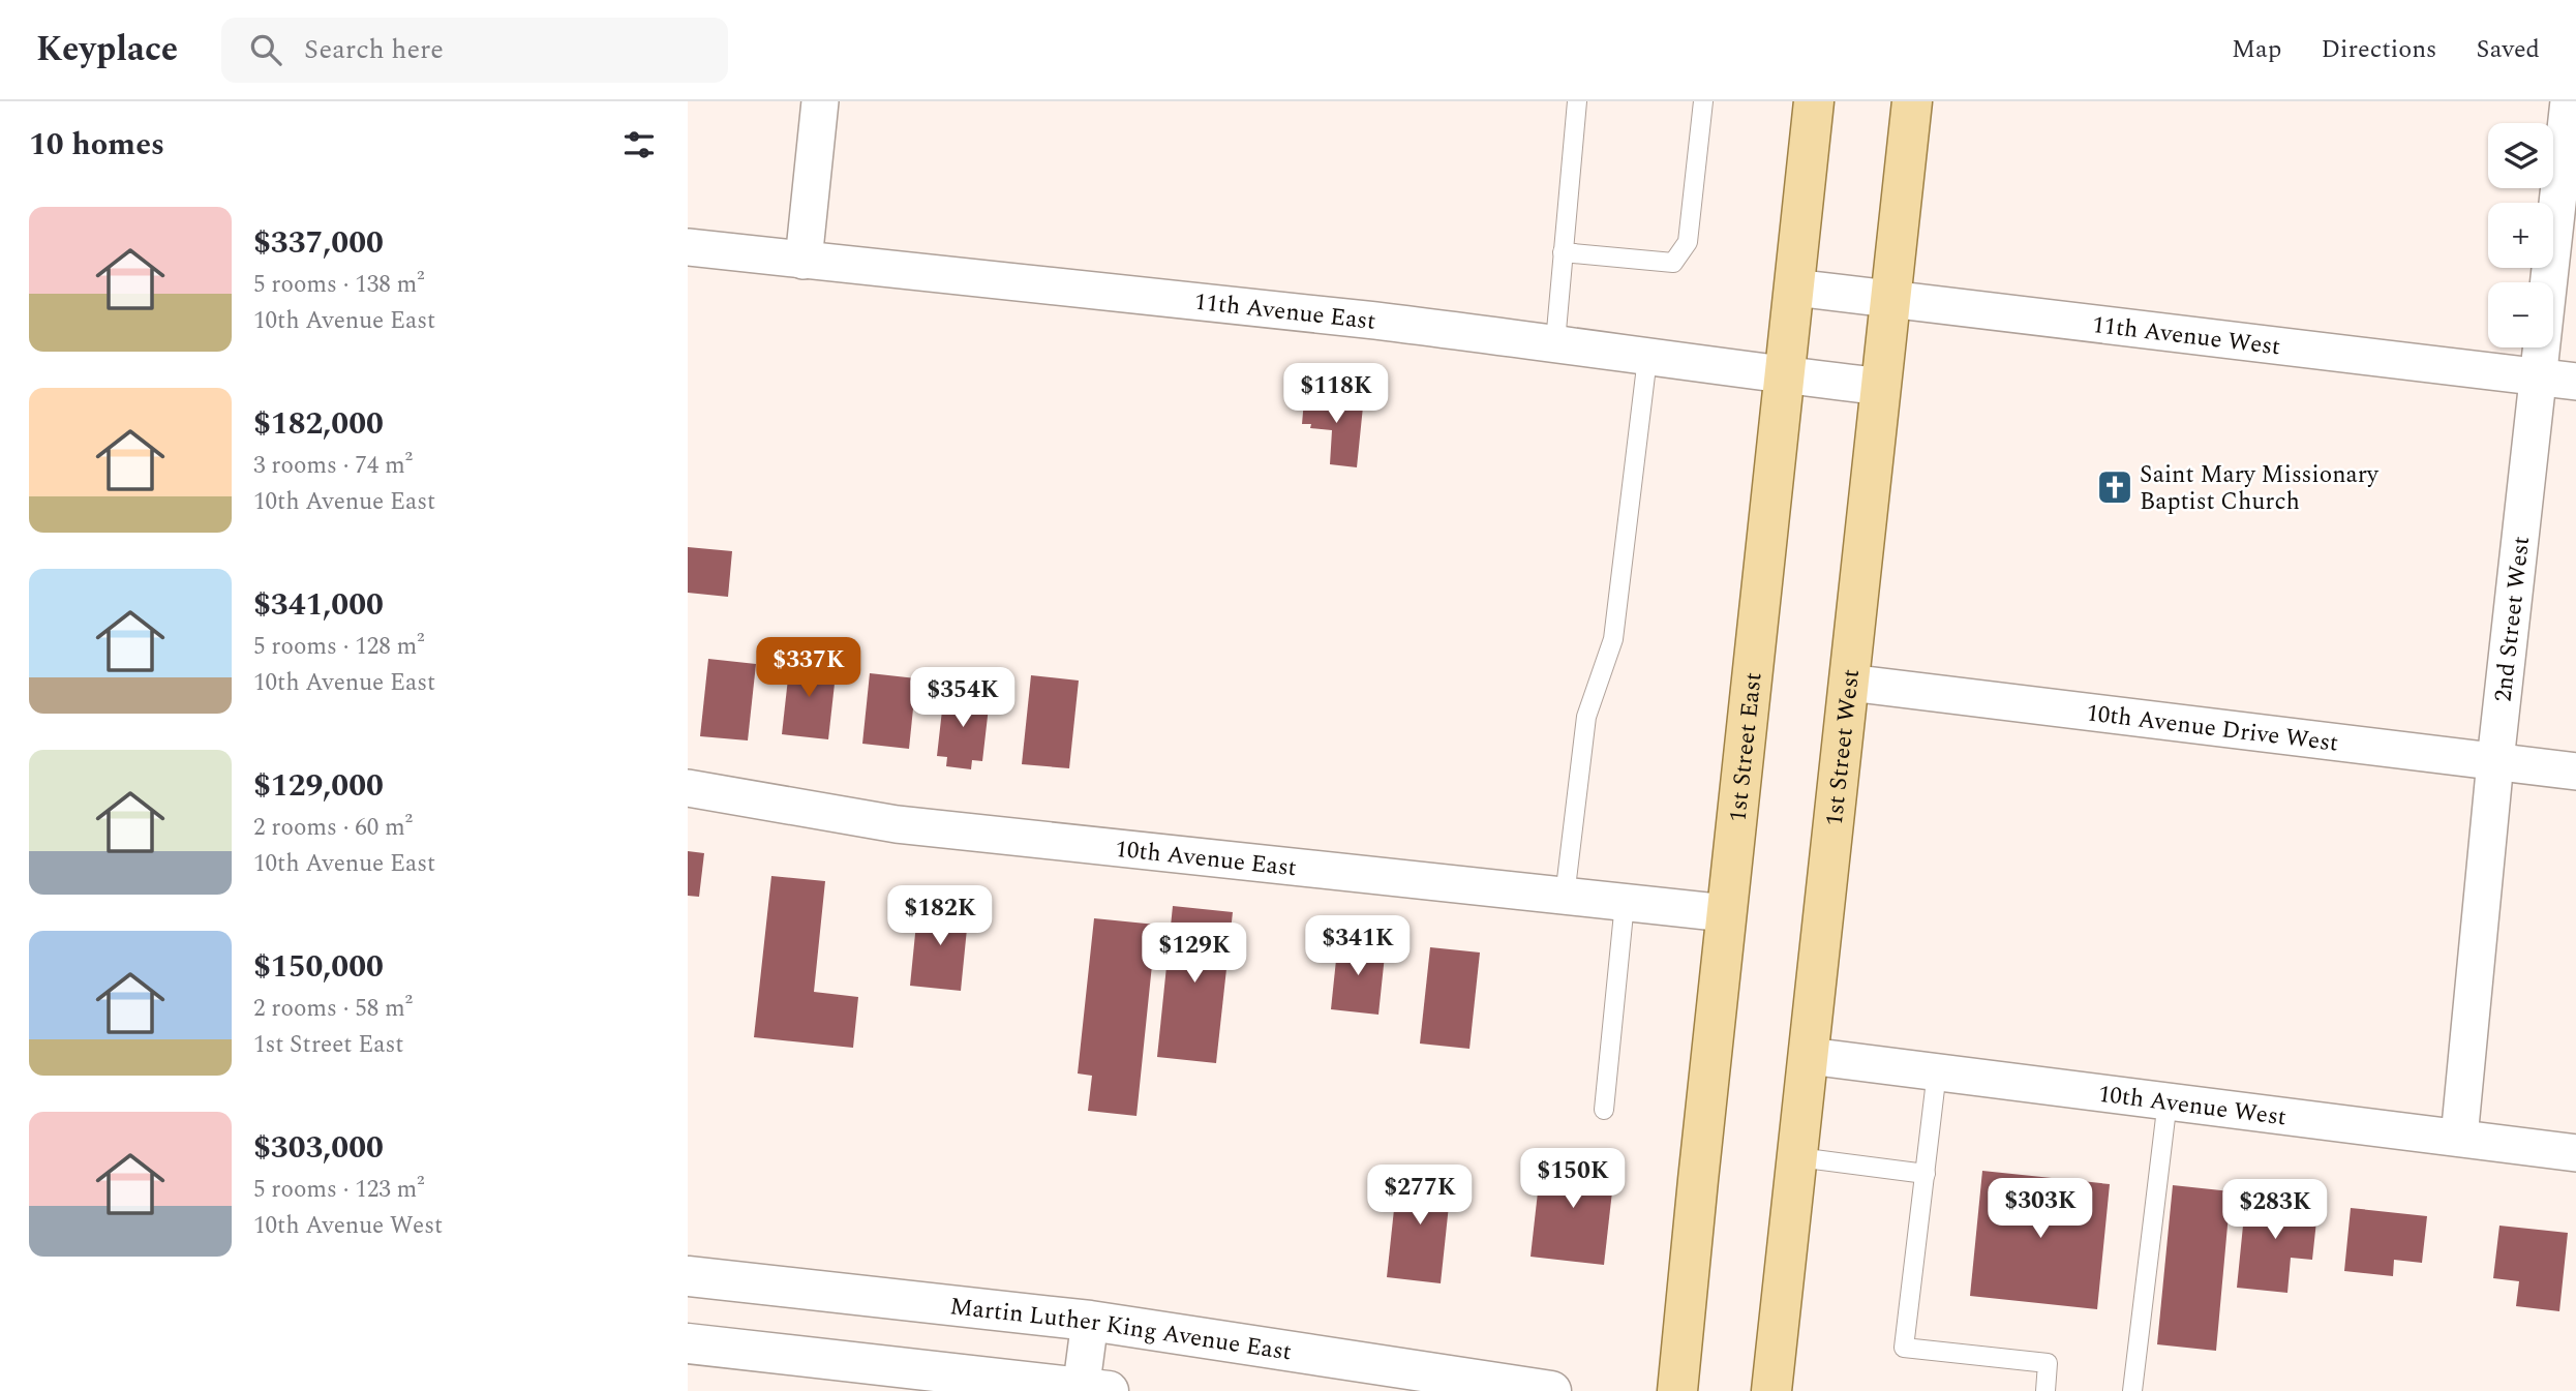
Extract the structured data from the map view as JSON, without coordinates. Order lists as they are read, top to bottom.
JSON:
{
  "streets": {
    "main road": ["1st Street East", "1st Street West"],
    "street": [
      "11th Avenue East",
      "11th Avenue West",
      "2nd Street West",
      "10th Avenue Drive West",
      "10th Avenue East",
      "10th Avenue West",
      "Martin Luther King Avenue East"
    ]
  },
  "crossings": [
    ["11th Avenue East", "1st Street East"],
    ["11th Avenue East", "1st Street West"],
    ["11th Avenue West", "2nd Street West"],
    ["11th Avenue West", "1st Street East"],
    ["11th Avenue West", "1st Street West"],
    ["2nd Street West", "10th Avenue Drive West"],
    ["2nd Street West", "10th Avenue West"],
    ["10th Avenue Drive West", "1st Street West"],
    ["1st Street East", "10th Avenue East"],
    ["1st Street West", "10th Avenue West"]
  ],
  "places": {
    "church": ["Saint Mary Missionary Baptist Church"]
  },
  "page": {
    "header": "Keyplace",
    "search": "Search here",
    "nav": ["Map", "Directions", "Saved"],
    "heading": "10 homes",
    "map_buttons": ["+", "−"],
    "list": [
      {
        "name": "$337,000",
        "note": "5 rooms · 138 m² · 10th Avenue East"
      },
      {
        "name": "$182,000",
        "note": "3 rooms · 74 m² · 10th Avenue East"
      },
      {
        "name": "$341,000",
        "note": "5 rooms · 128 m² · 10th Avenue East"
      },
      {
        "name": "$129,000",
        "note": "2 rooms · 60 m² · 10th Avenue East"
      },
      {
        "name": "$150,000",
        "note": "2 rooms · 58 m² · 1st Street East"
      },
      {
        "name": "$303,000",
        "note": "5 rooms · 123 m² · 10th Avenue West"
      }
    ],
    "price": [
      "$118K",
      "$337K",
      "$354K",
      "$182K",
      "$341K",
      "$129K",
      "$150K",
      "$277K",
      "$303K",
      "$283K"
    ]
  }
}
